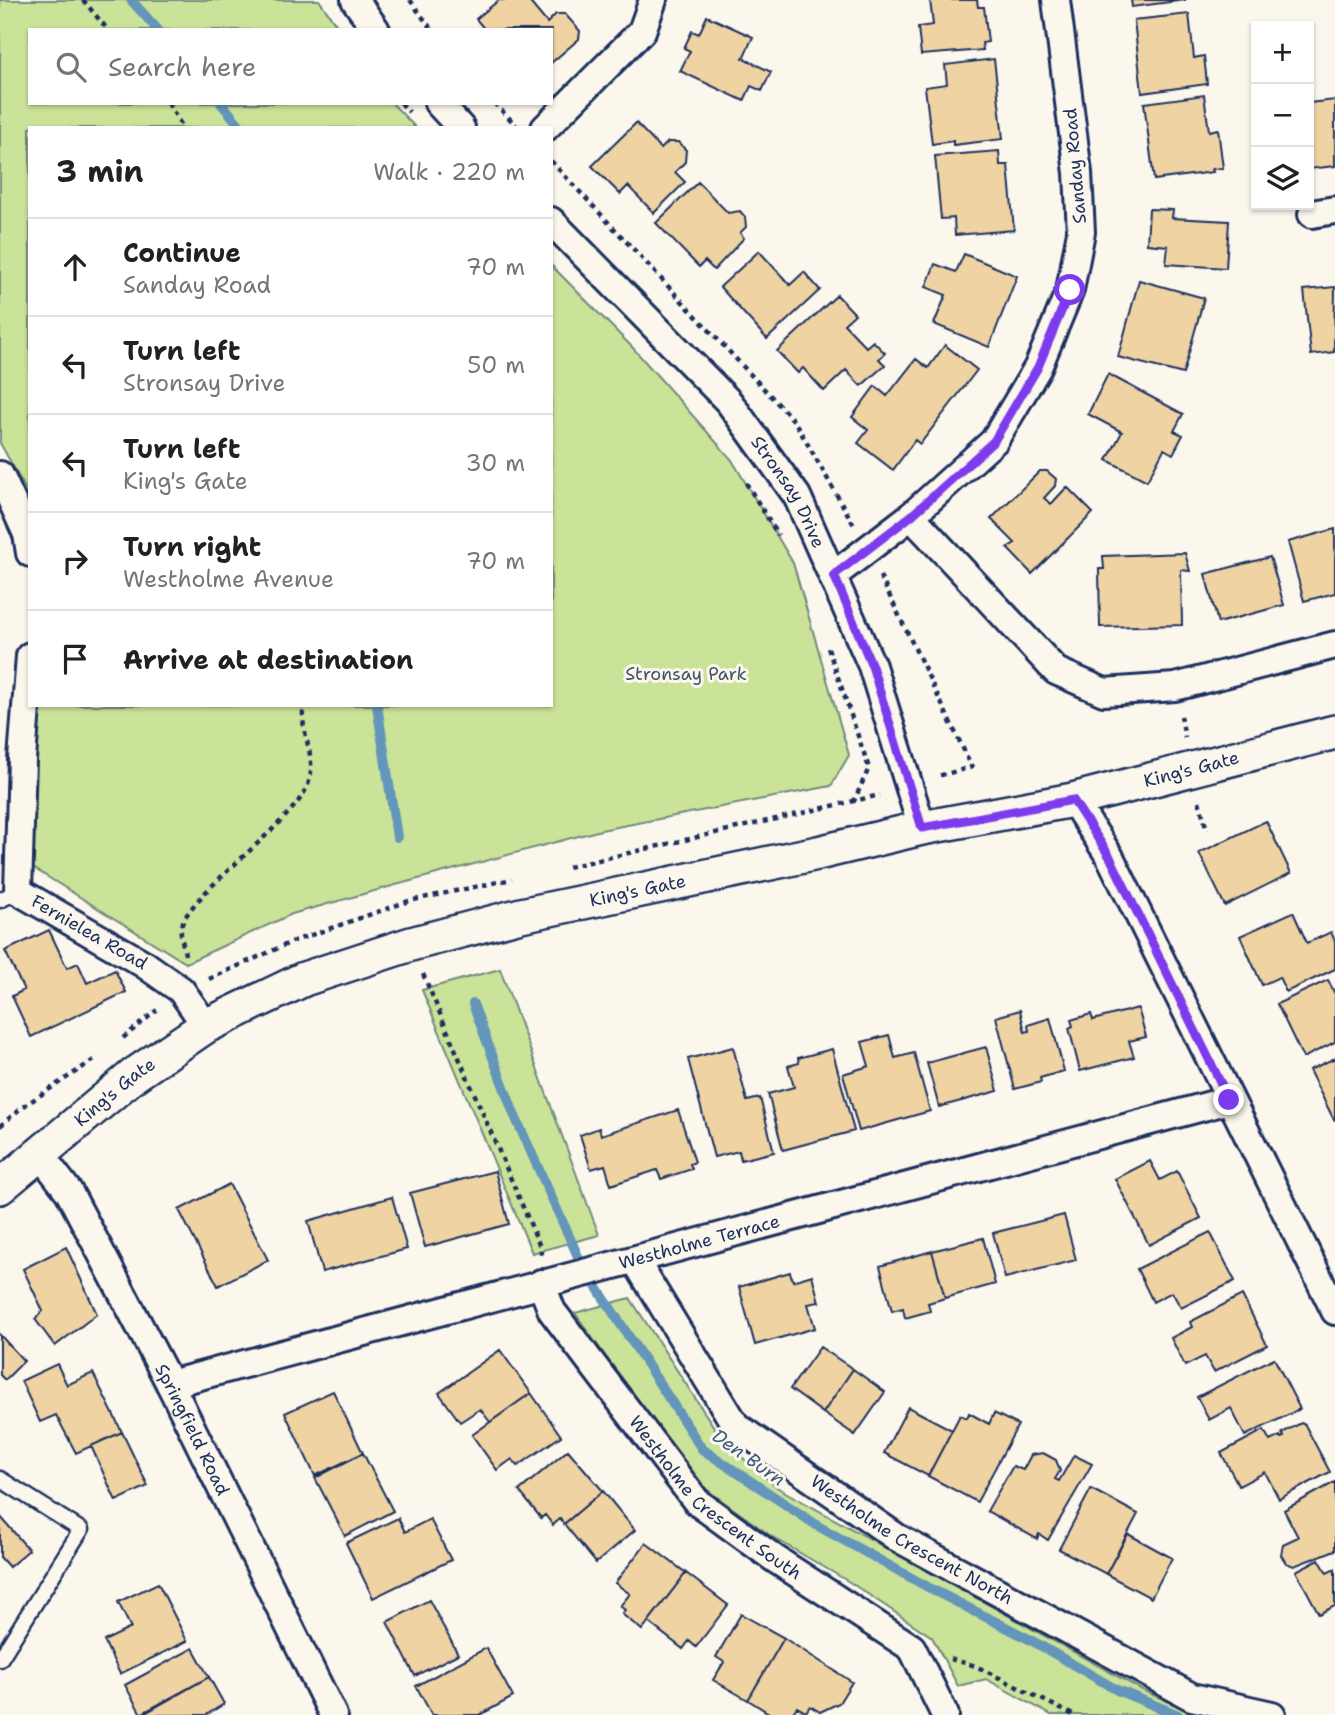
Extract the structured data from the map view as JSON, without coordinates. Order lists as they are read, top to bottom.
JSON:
{
  "streets": {
    "street": [
      "Sanday Road",
      "Stronsay Drive",
      "King's Gate",
      "Fernielea Road",
      "Westholme Terrace",
      "Springfield Road",
      "Westholme Crescent South",
      "Westholme Crescent North"
    ]
  },
  "crossings": [
    ["Sanday Road", "Stronsay Drive"],
    ["Stronsay Drive", "King's Gate"],
    ["King's Gate", "Fernielea Road"],
    ["King's Gate", "Springfield Road"],
    ["Westholme Terrace", "Springfield Road"],
    ["Westholme Terrace", "Westholme Crescent South"],
    ["Westholme Terrace", "Westholme Crescent North"]
  ],
  "water": ["Den Burn"],
  "parks": ["Stronsay Park"],
  "page": {
    "map_buttons": ["+", "−"],
    "search": "Search here",
    "heading": ["3 min", "Walk · 220 m"],
    "list": [
      ["Continue", "Sanday Road", "70 m"],
      ["Turn left", "Stronsay Drive", "50 m"],
      ["Turn left", "King's Gate", "30 m"],
      ["Turn right", "Westholme Avenue", "70 m"],
      "Arrive at destination"
    ]
  }
}
